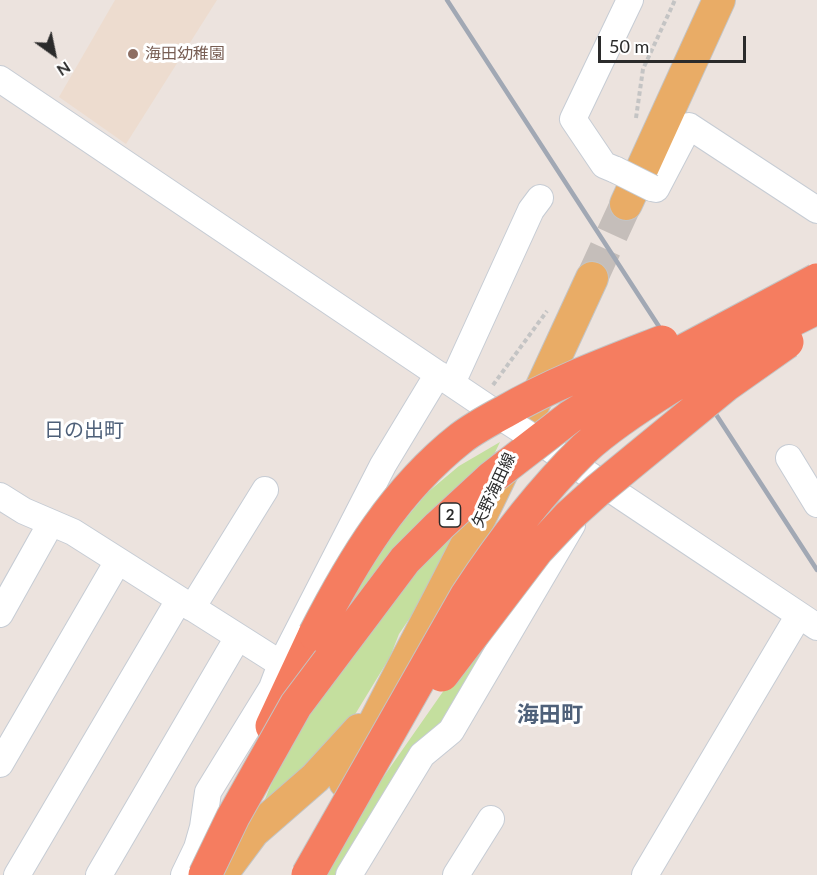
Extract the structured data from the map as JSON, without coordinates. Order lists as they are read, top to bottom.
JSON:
{
  "streets": {
    "highway": ["2"],
    "main road": ["矢野海田線"]
  },
  "districts": ["日の出町", "海田町"],
  "places": ["海田幼稚園"],
  "scale_bar": "50 m",
  "north": "bottom right"
}
